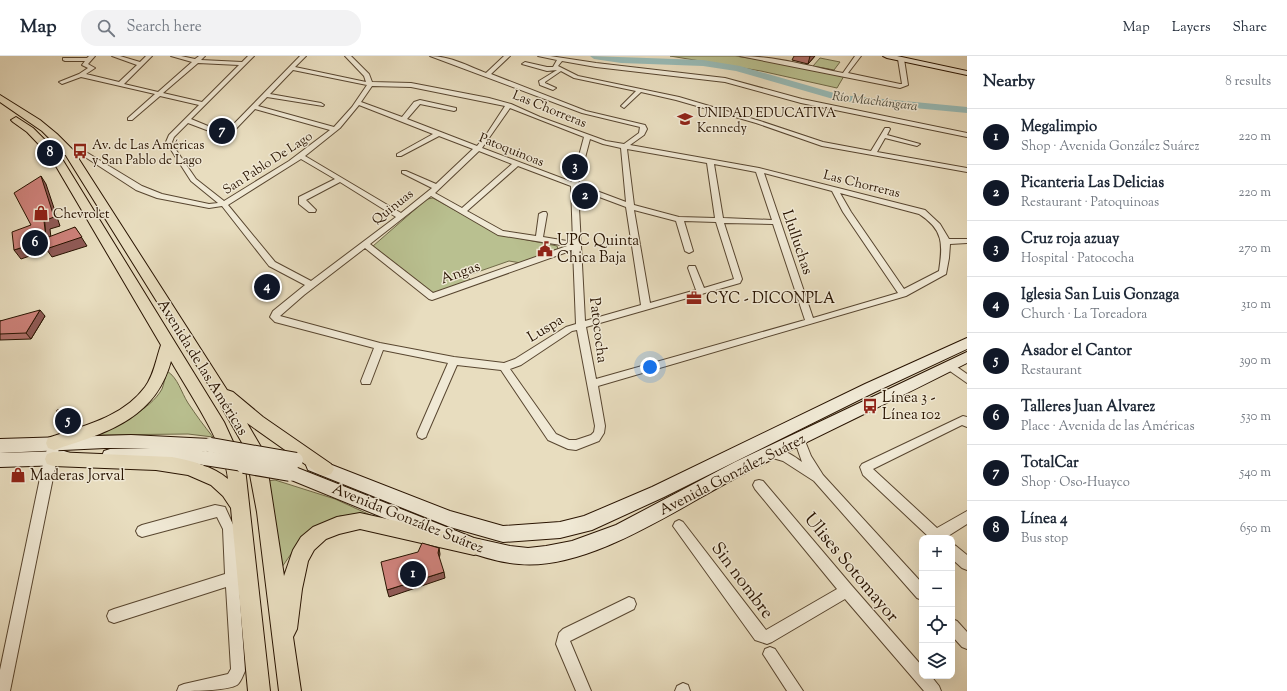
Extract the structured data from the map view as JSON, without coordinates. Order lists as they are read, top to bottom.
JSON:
{
  "streets": {
    "main road": ["Avenida de las Américas", "Avenida González Suárez"],
    "street": [
      "Las Chorreras",
      "Patoquinoas",
      "San Pablo De Lago",
      "Quinuas",
      "Llulluchas",
      "Angas",
      "Luspa",
      "Patococha",
      "Ulises Sotomayor",
      "Sin nombre"
    ]
  },
  "crossings": [
    ["Las Chorreras", "San Pablo De Lago"],
    ["Las Chorreras", "Quinuas"],
    ["Las Chorreras", "Llulluchas"],
    ["Las Chorreras", "Luspa"],
    ["Las Chorreras", "Patococha"],
    ["Patoquinoas", "San Pablo De Lago"],
    ["Patoquinoas", "Quinuas"],
    ["Patoquinoas", "Llulluchas"],
    ["Patoquinoas", "Luspa"],
    ["Patoquinoas", "Patococha"],
    ["San Pablo De Lago", "Avenida de las Américas"],
    ["Quinuas", "Angas"],
    ["Quinuas", "Luspa"],
    ["Angas", "Patococha"],
    ["Luspa", "Patococha"],
    ["Ulises Sotomayor", "Sin nombre"]
  ],
  "water": ["Río Machángara"],
  "places": {
    "school or university": ["UNIDAD EDUCATIVA Kennedy"],
    "bus stop": ["Av. de Las Américas y San Pablo de Lago", "Línea 3 - Línea 102"],
    "shop": ["Chevrolet", "Maderas Jorval"],
    "public building": ["UPC Quinta Chica Baja"],
    "office": ["CYC - DICONPLA"]
  },
  "page": {
    "header": "Map",
    "search": "Search here",
    "nav": ["Map", "Layers", "Share"],
    "heading": ["Nearby", "8 results"],
    "list": [
      {
        "mark": "1",
        "name": "Megalimpio",
        "note": "Shop · Avenida González Suárez",
        "value": "220 m"
      },
      {
        "mark": "2",
        "name": "Picanteria Las Delicias",
        "note": "Restaurant · Patoquinoas",
        "value": "220 m"
      },
      {
        "mark": "3",
        "name": "Cruz roja azuay",
        "note": "Hospital · Patococha",
        "value": "270 m"
      },
      {
        "mark": "4",
        "name": "Iglesia San Luis Gonzaga",
        "note": "Church · La Toreadora",
        "value": "310 m"
      },
      {
        "mark": "5",
        "name": "Asador el Cantor",
        "note": "Restaurant",
        "value": "390 m"
      },
      {
        "mark": "6",
        "name": "Talleres Juan Alvarez",
        "note": "Place · Avenida de las Américas",
        "value": "530 m"
      },
      {
        "mark": "7",
        "name": "TotalCar",
        "note": "Shop · Oso-Huayco",
        "value": "540 m"
      },
      {
        "mark": "8",
        "name": "Línea 4",
        "note": "Bus stop",
        "value": "650 m"
      }
    ],
    "pins": [
      "7",
      "8",
      "3",
      "2",
      "6",
      "4",
      "5",
      "1"
    ],
    "map_buttons": ["+", "−"]
  }
}
